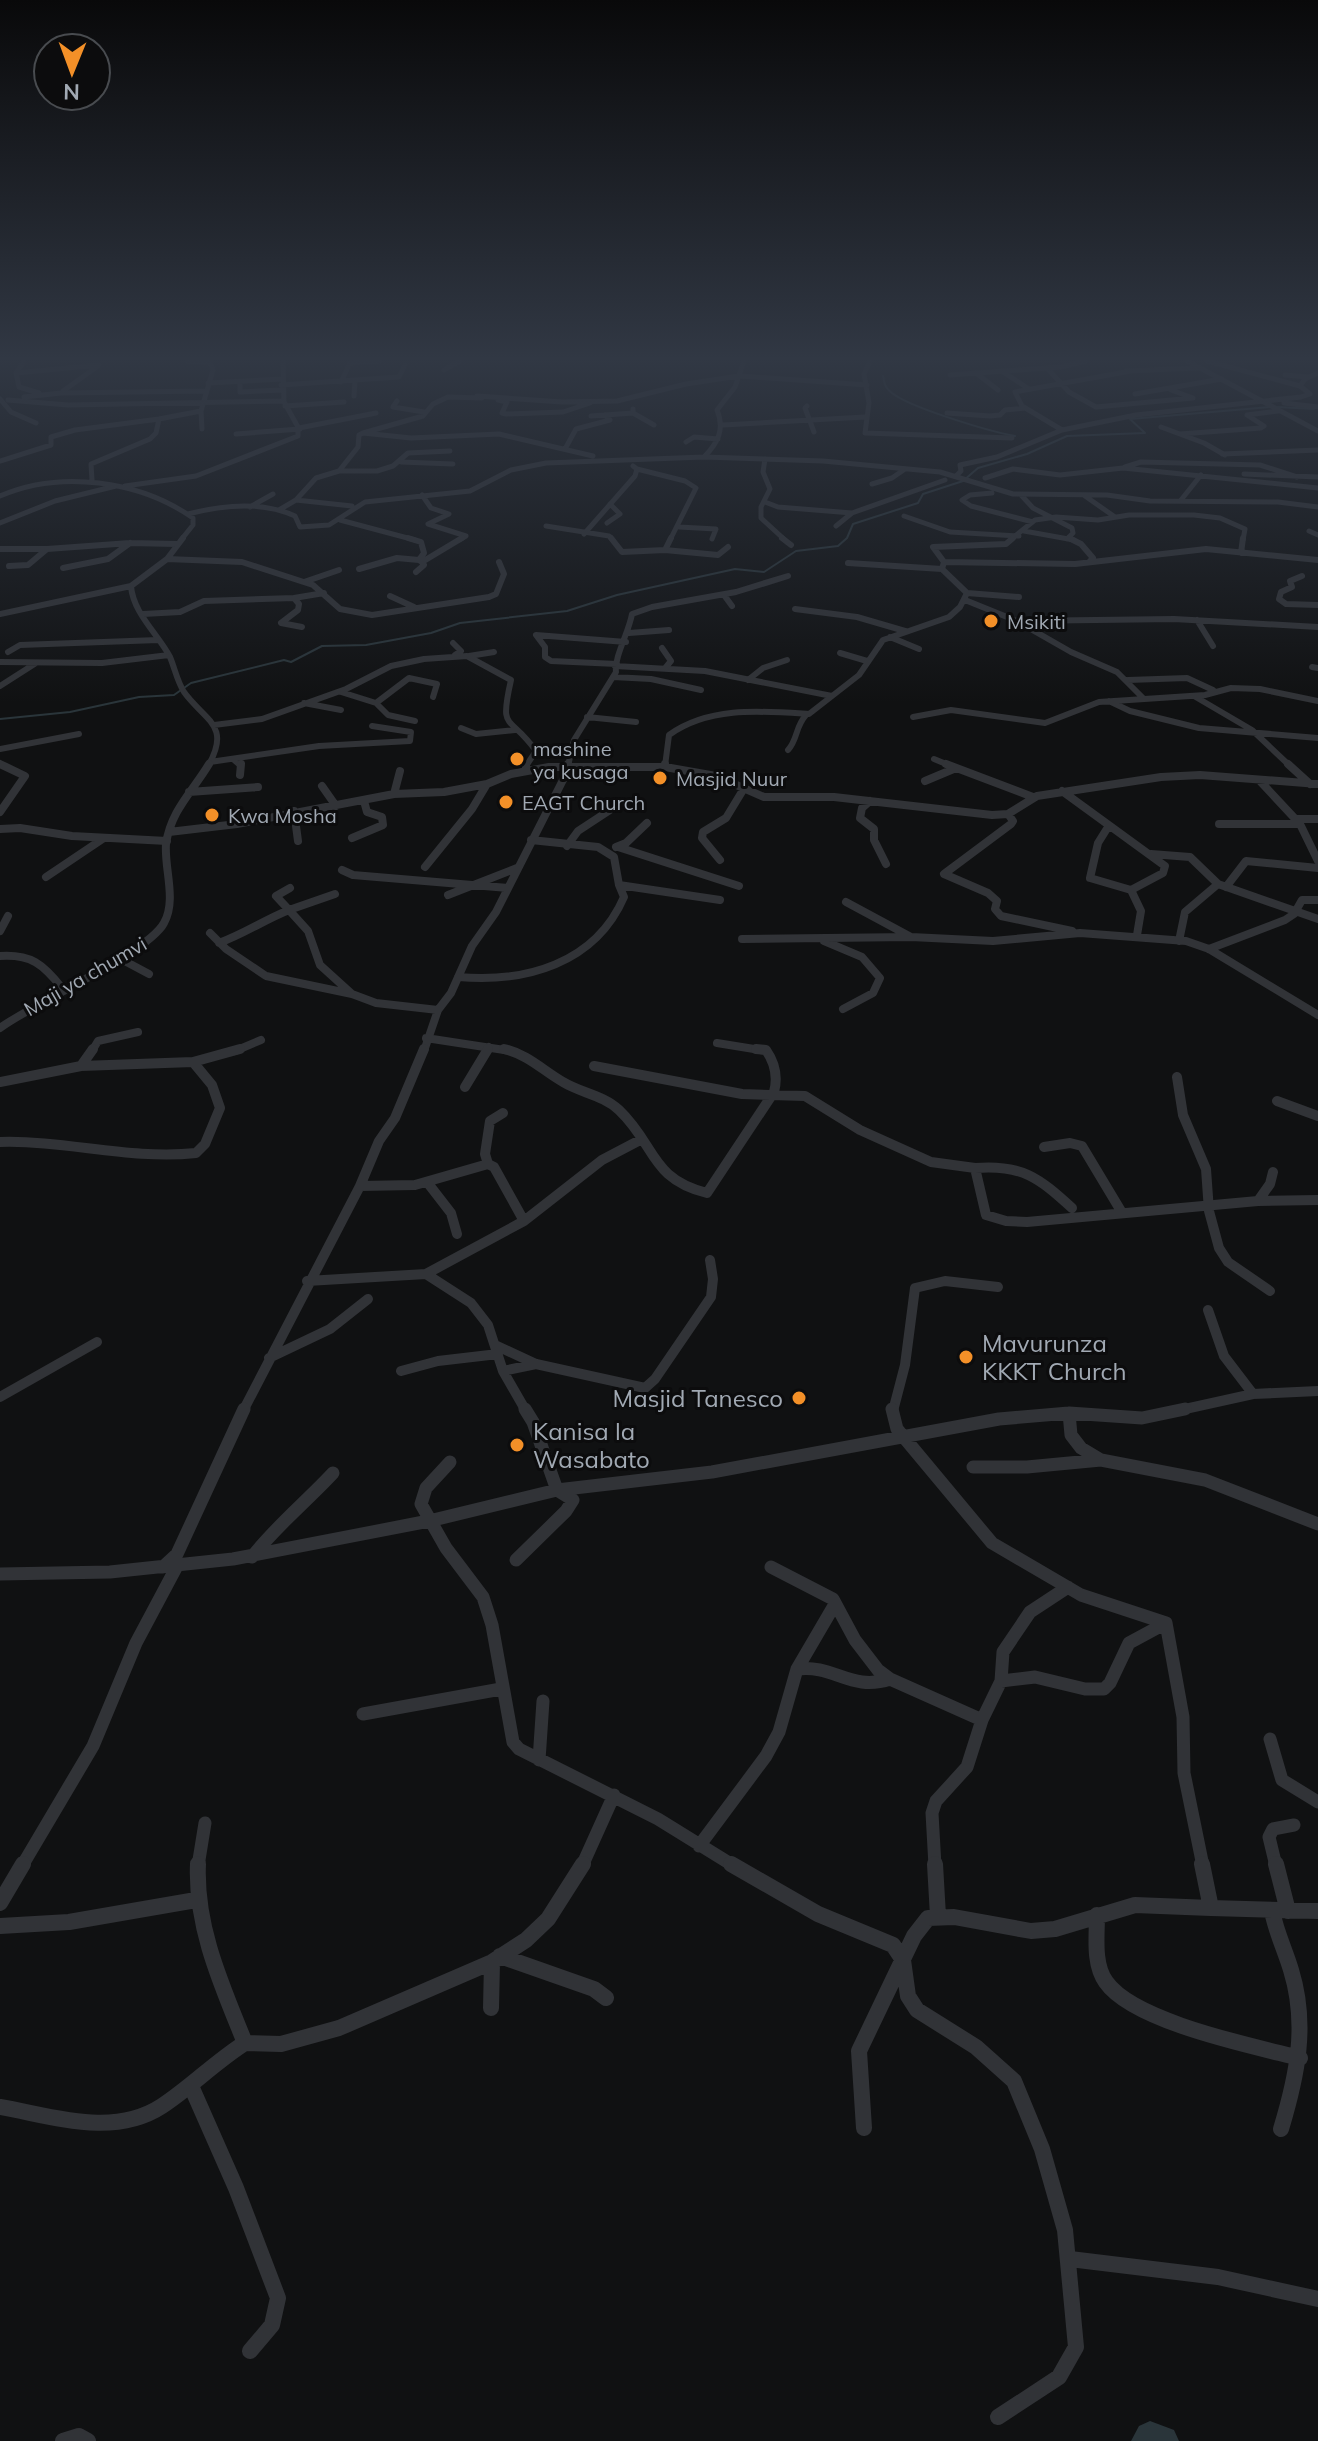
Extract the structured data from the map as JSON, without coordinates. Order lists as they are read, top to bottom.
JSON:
{
  "streets": {
    "street": ["Maji ya chumvi"]
  },
  "places": [
    "Msikiti",
    "mashine ya kusaga",
    "Masjid Nuur",
    "EAGT Church",
    "Kwa Mosha",
    "Mavurunza KKKT Church",
    "Masjid Tanesco",
    "Kanisa la Wasabato"
  ],
  "north": "bottom"
}
